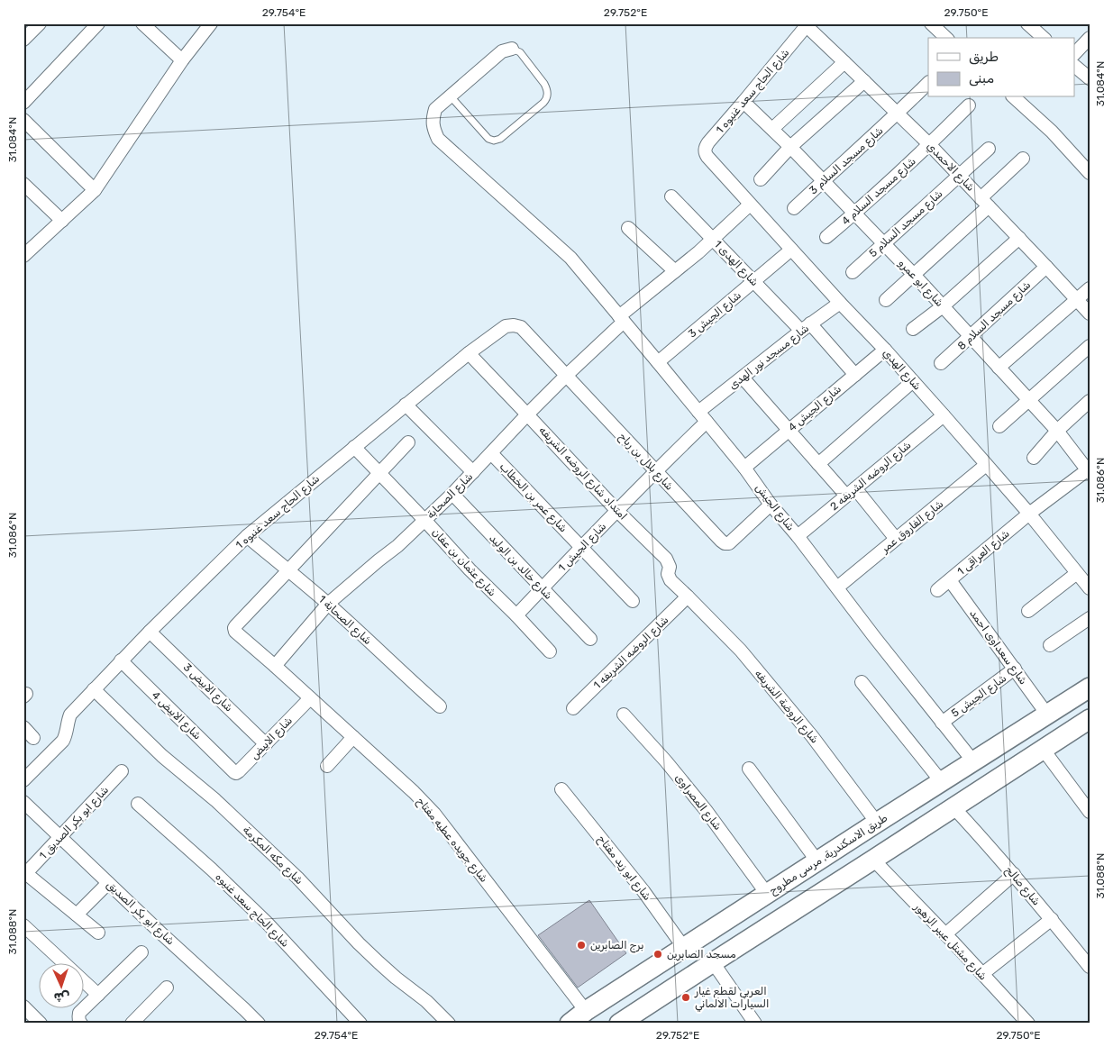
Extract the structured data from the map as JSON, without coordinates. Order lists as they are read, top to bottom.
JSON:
{
  "streets": {
    "main road": ["طريق الاسكندرية, مرسى مطروح"],
    "street": [
      "شارع الحاج سعد غنيوه 1",
      "شارع مسجد السلام 3",
      "شارع الاحمدي",
      "شارع مسجد السلام 4",
      "شارع مسجد السلام 5",
      "شارع الهدى 1",
      "شارع ابو عمرو",
      "شارع الجيش 3",
      "شارع مسجد السلام 8",
      "شارع مسجد نور الهدى",
      "شارع الهدي",
      "شارع الجيش 4",
      "شارع بلال بن رباح",
      "امتداد شارع الروضه الشريفه",
      "شارع الروضه الشريفه 2",
      "شارع الصحابة",
      "شارع عمر بن الخطاب",
      "شارع الجيش",
      "شارع الفاروق عمر",
      "شارع الجيش 1",
      "شارع العراقى 1",
      "شارع عثمان بن عفان",
      "شارع خالد بن الوليد",
      "شارع الصحابة 1",
      "شارع سعداوى احمد",
      "شارع الروضه الشريفه 1",
      "شارع الابيض 3",
      "شارع الجيش 5",
      "شارع الروضة الشريفه",
      "شارع الابيض 4",
      "شارع الابيض",
      "شارع المصراوى",
      "شارع ابو بكر الصديق 1",
      "شارع جويده عطيه مفتاح",
      "شارع مكه المكرمة",
      "شارع ابو زيد مفتاح",
      "شارع صالح",
      "شارع الحاج سعد غنيوه",
      "شارع ابو بكر الصديق",
      "شارع مشتل عبير الزهور"
    ]
  },
  "crossings": [
    ["شارع الحاج سعد غنيوه 1", "شارع الاحمدي"],
    ["شارع الحاج سعد غنيوه 1", "شارع ابو عمرو"],
    ["شارع الحاج سعد غنيوه 1", "شارع الهدي"],
    ["شارع الحاج سعد غنيوه 1", "شارع بلال بن رباح"],
    ["شارع الحاج سعد غنيوه 1", "امتداد شارع الروضه الشريفه"],
    ["شارع الحاج سعد غنيوه 1", "شارع عثمان بن عفان"],
    ["شارع الحاج سعد غنيوه 1", "شارع الصحابة 1"],
    ["شارع الحاج سعد غنيوه 1", "شارع الابيض 3"],
    ["شارع الحاج سعد غنيوه 1", "شارع الابيض 4"],
    ["شارع الحاج سعد غنيوه 1", "شارع مكه المكرمة"],
    ["شارع مسجد السلام 3", "شارع الاحمدي"],
    ["شارع مسجد السلام 3", "شارع ابو عمرو"],
    ["شارع الاحمدي", "شارع مسجد السلام 4"],
    ["شارع الاحمدي", "شارع مسجد السلام 5"],
    ["شارع الاحمدي", "شارع مسجد السلام 8"],
    ["شارع مسجد السلام 4", "شارع ابو عمرو"],
    ["شارع مسجد السلام 5", "شارع ابو عمرو"],
    ["شارع الهدى 1", "شارع الجيش 3"],
    ["شارع الهدى 1", "شارع مسجد نور الهدى"],
    ["شارع الهدى 1", "شارع الجيش 4"],
    ["شارع الهدى 1", "شارع الصحابة"],
    ["شارع ابو عمرو", "شارع مسجد السلام 8"],
    ["شارع ابو عمرو", "شارع العراقى 1"],
    ["شارع الجيش 3", "شارع الهدي"],
    ["شارع الجيش 3", "شارع الجيش"],
    ["شارع مسجد نور الهدى", "شارع الهدي"],
    ["شارع مسجد نور الهدى", "شارع الجيش"],
    ["شارع مسجد نور الهدى", "شارع الجيش 1"],
    ["شارع الهدي", "شارع الجيش 4"],
    ["شارع الهدي", "شارع الروضه الشريفه 2"],
    ["شارع الهدي", "شارع الصحابة"],
    ["شارع الهدي", "شارع الفاروق عمر"],
    ["شارع الهدي", "شارع العراقى 1"],
    ["شارع الجيش 4", "شارع الجيش"],
    ["شارع بلال بن رباح", "شارع الصحابة"],
    ["شارع بلال بن رباح", "شارع الجيش"],
    ["شارع بلال بن رباح", "شارع الجيش 1"],
    ["امتداد شارع الروضه الشريفه", "شارع الصحابة"],
    ["امتداد شارع الروضه الشريفه", "شارع الجيش 1"],
    ["امتداد شارع الروضه الشريفه", "شارع الروضه الشريفه 1"],
    ["امتداد شارع الروضه الشريفه", "شارع الروضة الشريفه"],
    ["شارع الروضه الشريفه 2", "شارع الجيش"],
    ["شارع الصحابة", "شارع عمر بن الخطاب"],
    ["شارع الصحابة", "شارع الجيش"],
    ["شارع الصحابة", "شارع عثمان بن عفان"],
    ["شارع الصحابة", "شارع خالد بن الوليد"],
    ["شارع الصحابة", "شارع الصحابة 1"],
    ["شارع الصحابة", "شارع جويده عطيه مفتاح"],
    ["شارع عمر بن الخطاب", "شارع الجيش 1"],
    ["شارع الجيش", "شارع الفاروق عمر"],
    ["شارع الجيش", "شارع الجيش 1"],
    ["شارع الجيش", "شارع الجيش 5"],
    ["شارع الجيش", "طريق الاسكندرية, مرسى مطروح"],
    ["شارع الجيش 1", "شارع عثمان بن عفان"],
    ["شارع الجيش 1", "شارع خالد بن الوليد"],
    ["شارع العراقى 1", "شارع سعداوى احمد"],
    ["شارع الصحابة 1", "شارع جويده عطيه مفتاح"],
    ["شارع سعداوى احمد", "شارع الجيش 5"],
    ["شارع سعداوى احمد", "طريق الاسكندرية, مرسى مطروح"],
    ["شارع الروضه الشريفه 1", "شارع الروضة الشريفه"],
    ["شارع الابيض 3", "شارع الابيض"],
    ["شارع الروضة الشريفه", "طريق الاسكندرية, مرسى مطروح"],
    ["شارع الابيض 4", "شارع الابيض"],
    ["شارع الابيض", "شارع جويده عطيه مفتاح"],
    ["شارع المصراوى", "طريق الاسكندرية, مرسى مطروح"],
    ["شارع ابو بكر الصديق 1", "شارع ابو بكر الصديق"],
    ["شارع جويده عطيه مفتاح", "طريق الاسكندرية, مرسى مطروح"],
    ["طريق الاسكندرية, مرسى مطروح", "شارع ابو زيد مفتاح"]
  ],
  "places": ["برج الصابرين", "مسجد الصابرين", "العربي لقطع غيار السيارات الالماني"],
  "legend": ["طريق", "مبنى"],
  "north": "bottom",
  "coordinates": [
    "29.754°E",
    "29.752°E",
    "29.750°E",
    "31.084°N",
    "31.086°N",
    "31.088°N"
  ]
}
